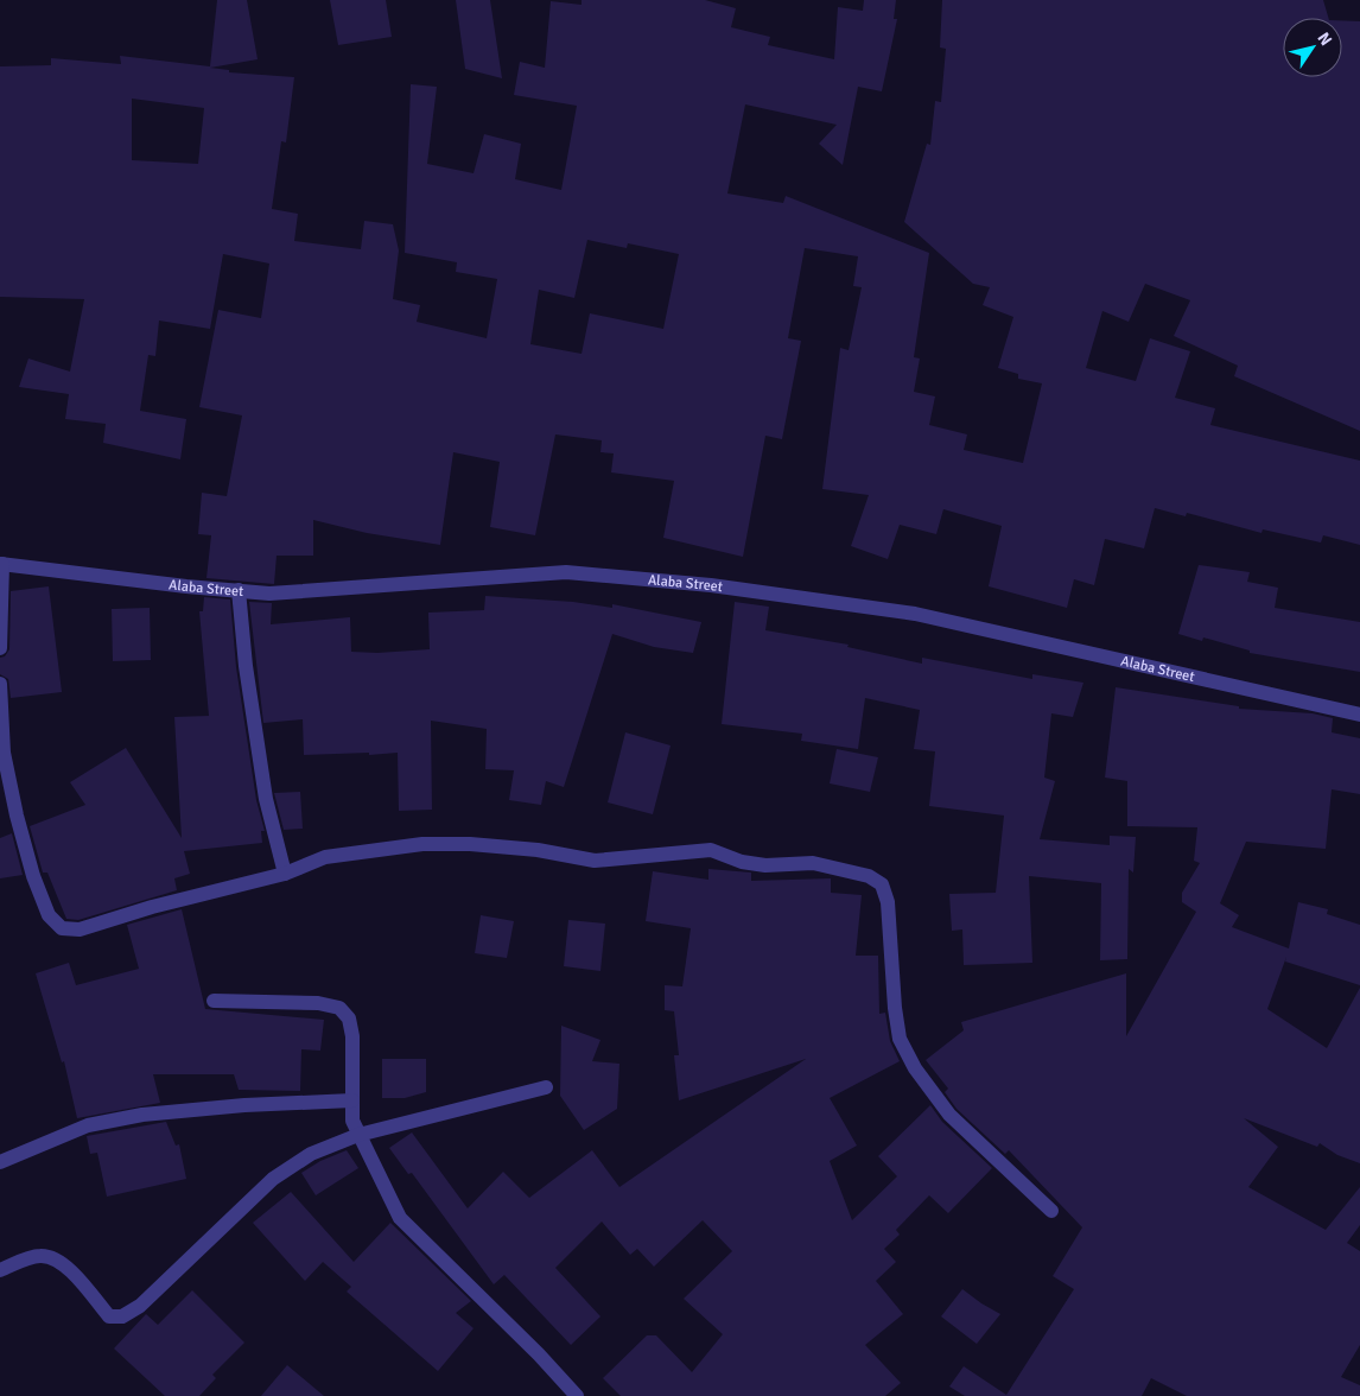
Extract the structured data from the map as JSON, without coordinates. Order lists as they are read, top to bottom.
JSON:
{
  "streets": {
    "street": ["Alaba Street"]
  },
  "north": "top right"
}
